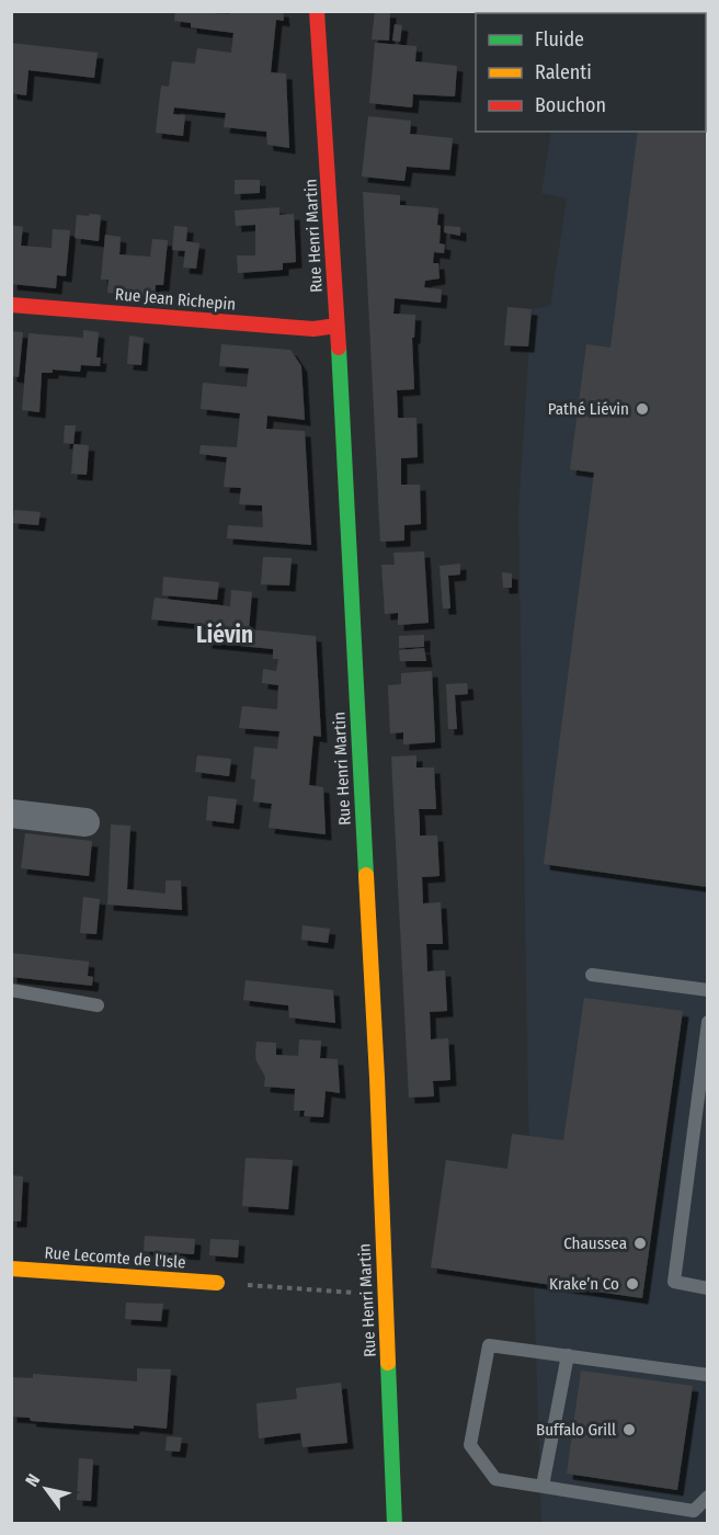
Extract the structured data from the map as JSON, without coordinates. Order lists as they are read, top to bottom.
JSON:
{
  "streets": {
    "street": ["Rue Henri Martin", "Rue Jean Richepin", "Rue Lecomte de l'Isle"]
  },
  "crossings": [
    ["Rue Henri Martin", "Rue Jean Richepin"]
  ],
  "districts": ["Liévin"],
  "places": [
    "Pathé Liévin",
    "Chaussea",
    "Krake’n Co",
    "Buffalo Grill"
  ],
  "legend": ["Fluide", "Ralenti", "Bouchon"],
  "north": "top left"
}
